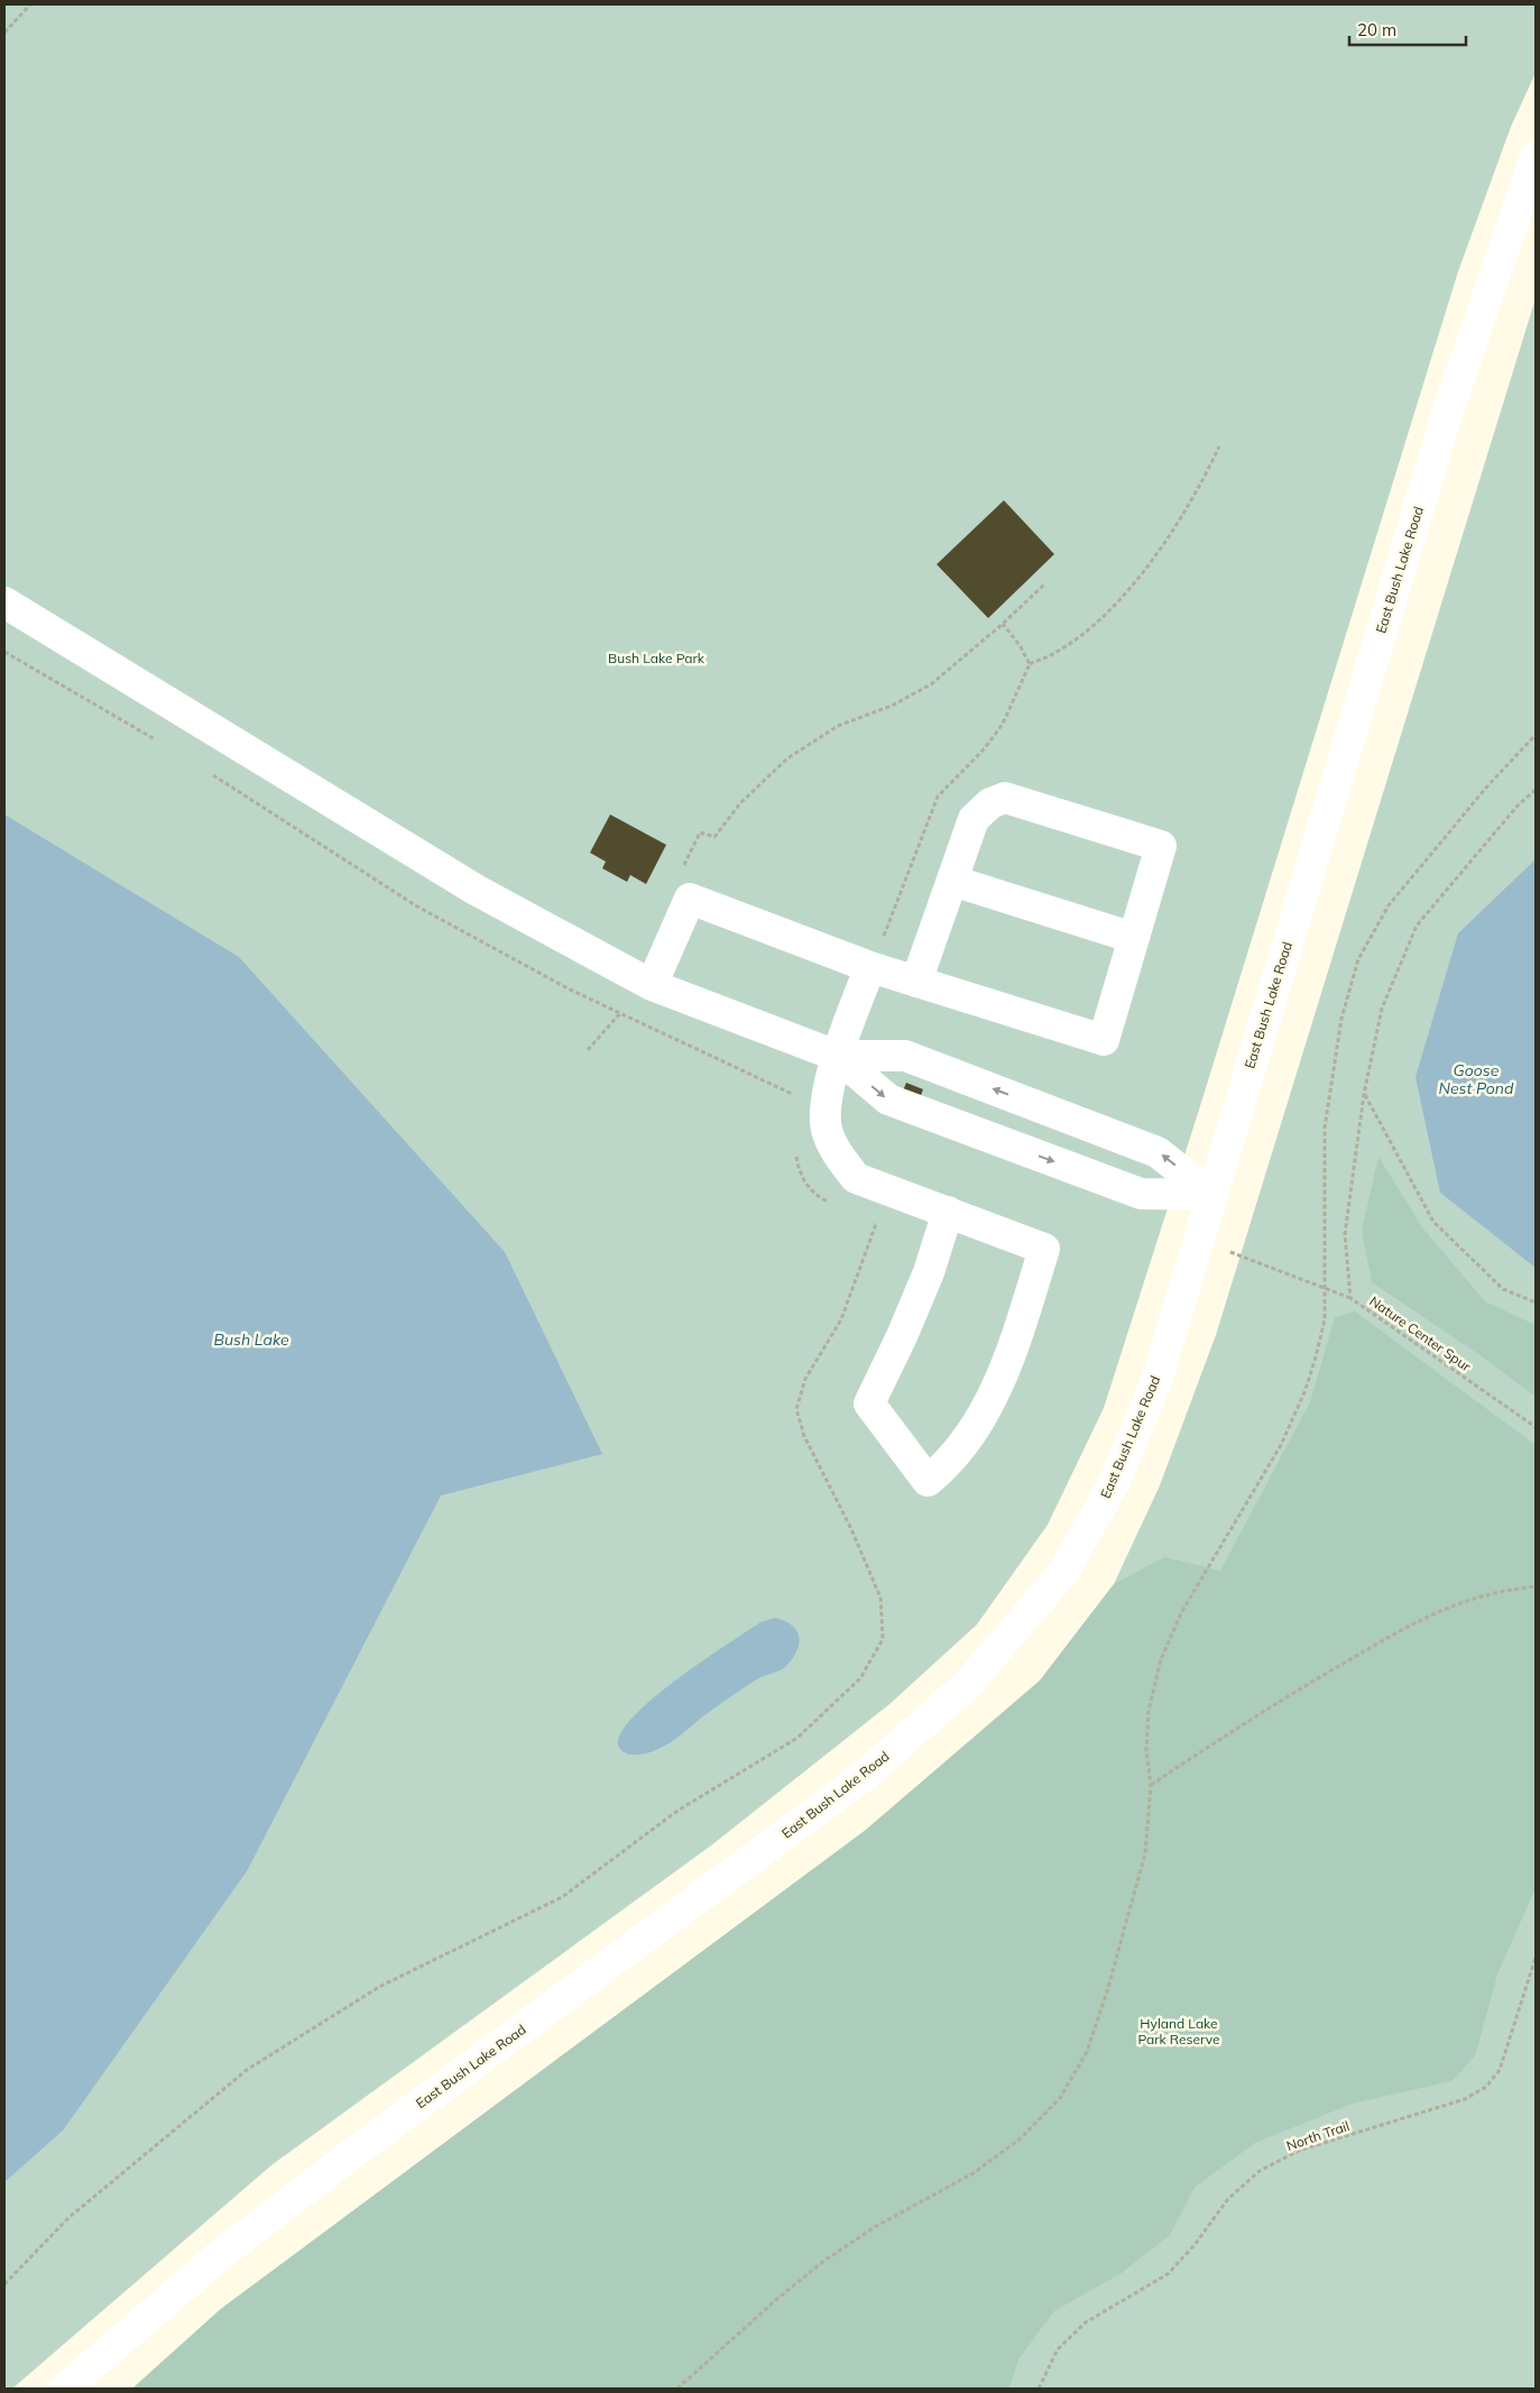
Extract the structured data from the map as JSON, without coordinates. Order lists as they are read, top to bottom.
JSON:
{
  "streets": {
    "street": ["East Bush Lake Road"],
    "path": ["Nature Center Spur", "North Trail"]
  },
  "water": ["Goose Nest Pond", "Bush Lake"],
  "parks": ["Bush Lake Park", "Hyland Lake Park Reserve"],
  "scale_bar": "20 m"
}
